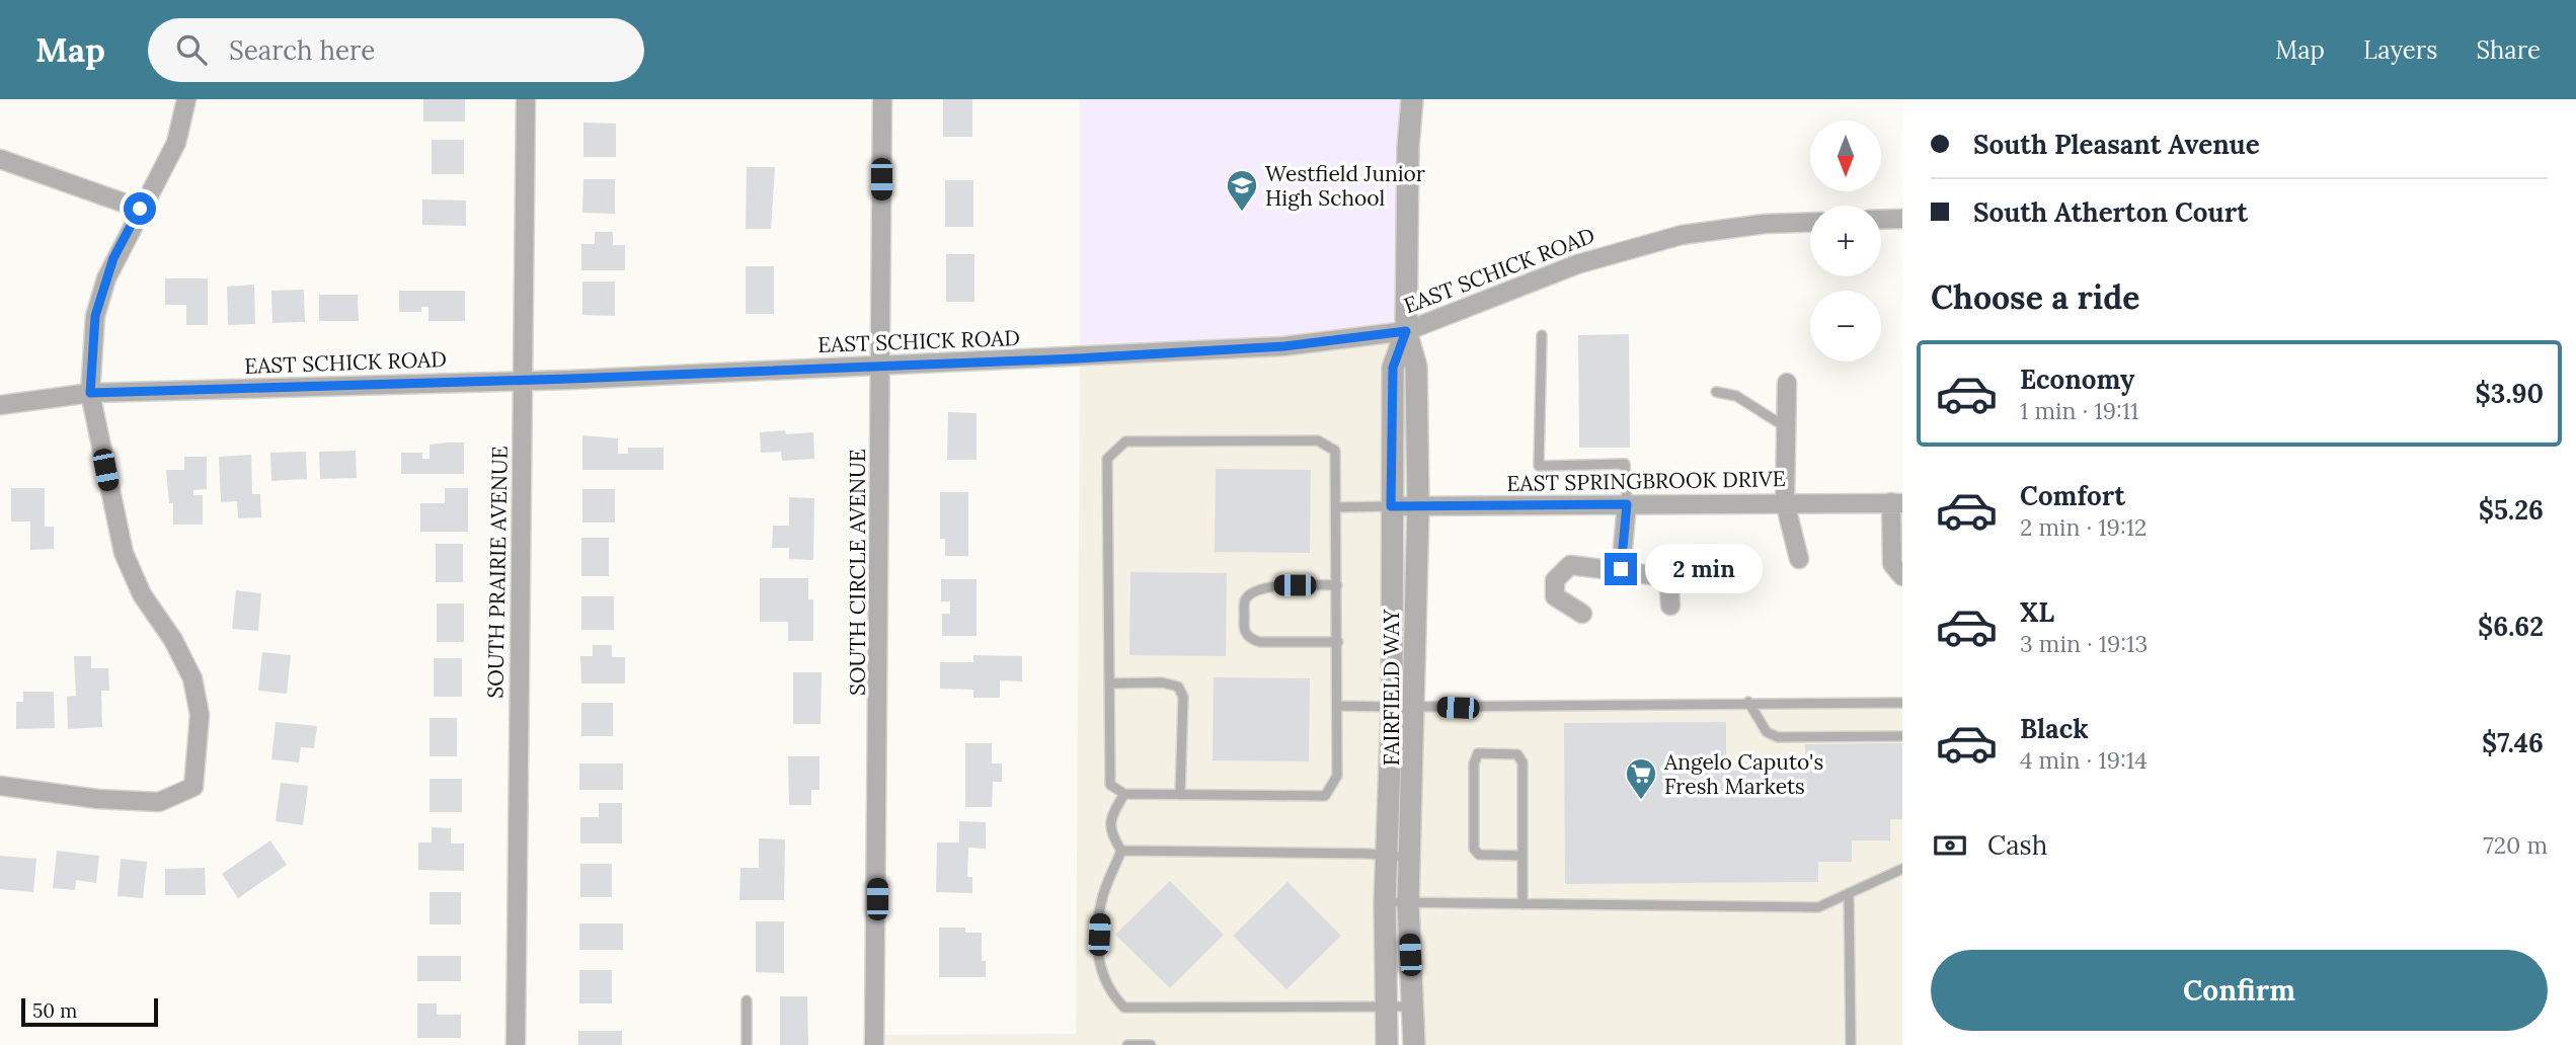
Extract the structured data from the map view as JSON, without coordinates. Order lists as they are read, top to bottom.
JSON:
{
  "streets": {
    "street": [
      "EAST SCHICK ROAD",
      "EAST SPRINGBROOK DRIVE",
      "SOUTH PRAIRIE AVENUE",
      "SOUTH CIRCLE AVENUE",
      "FAIRFIELD WAY"
    ]
  },
  "crossings": [
    ["EAST SCHICK ROAD", "SOUTH PRAIRIE AVENUE"],
    ["EAST SCHICK ROAD", "SOUTH CIRCLE AVENUE"],
    ["EAST SCHICK ROAD", "FAIRFIELD WAY"],
    ["EAST SPRINGBROOK DRIVE", "FAIRFIELD WAY"]
  ],
  "places": {
    "school or university": ["Westfield Junior High School"],
    "supermarket": ["Angelo Caputo's Fresh Markets"]
  },
  "scale_bar": "50 m",
  "north": "bottom",
  "page": {
    "header": "Map",
    "search": "Search here",
    "nav": ["Map", "Layers", "Share"],
    "banner": ["South Pleasant Avenue", "South Atherton Court"],
    "map_buttons": ["+", "−"],
    "heading": "Choose a ride",
    "list": [
      {
        "name": "Economy",
        "note": "1 min · 19:11",
        "value": "$3.90"
      },
      {
        "name": "Comfort",
        "note": "2 min · 19:12",
        "value": "$5.26"
      },
      {
        "name": "XL",
        "note": "3 min · 19:13",
        "value": "$6.62"
      },
      {
        "name": "Black",
        "note": "4 min · 19:14",
        "value": "$7.46"
      }
    ],
    "bubble": "2 min",
    "pay": ["Cash", "720 m"],
    "buttons": "Confirm",
    "scale": "50 m"
  }
}
